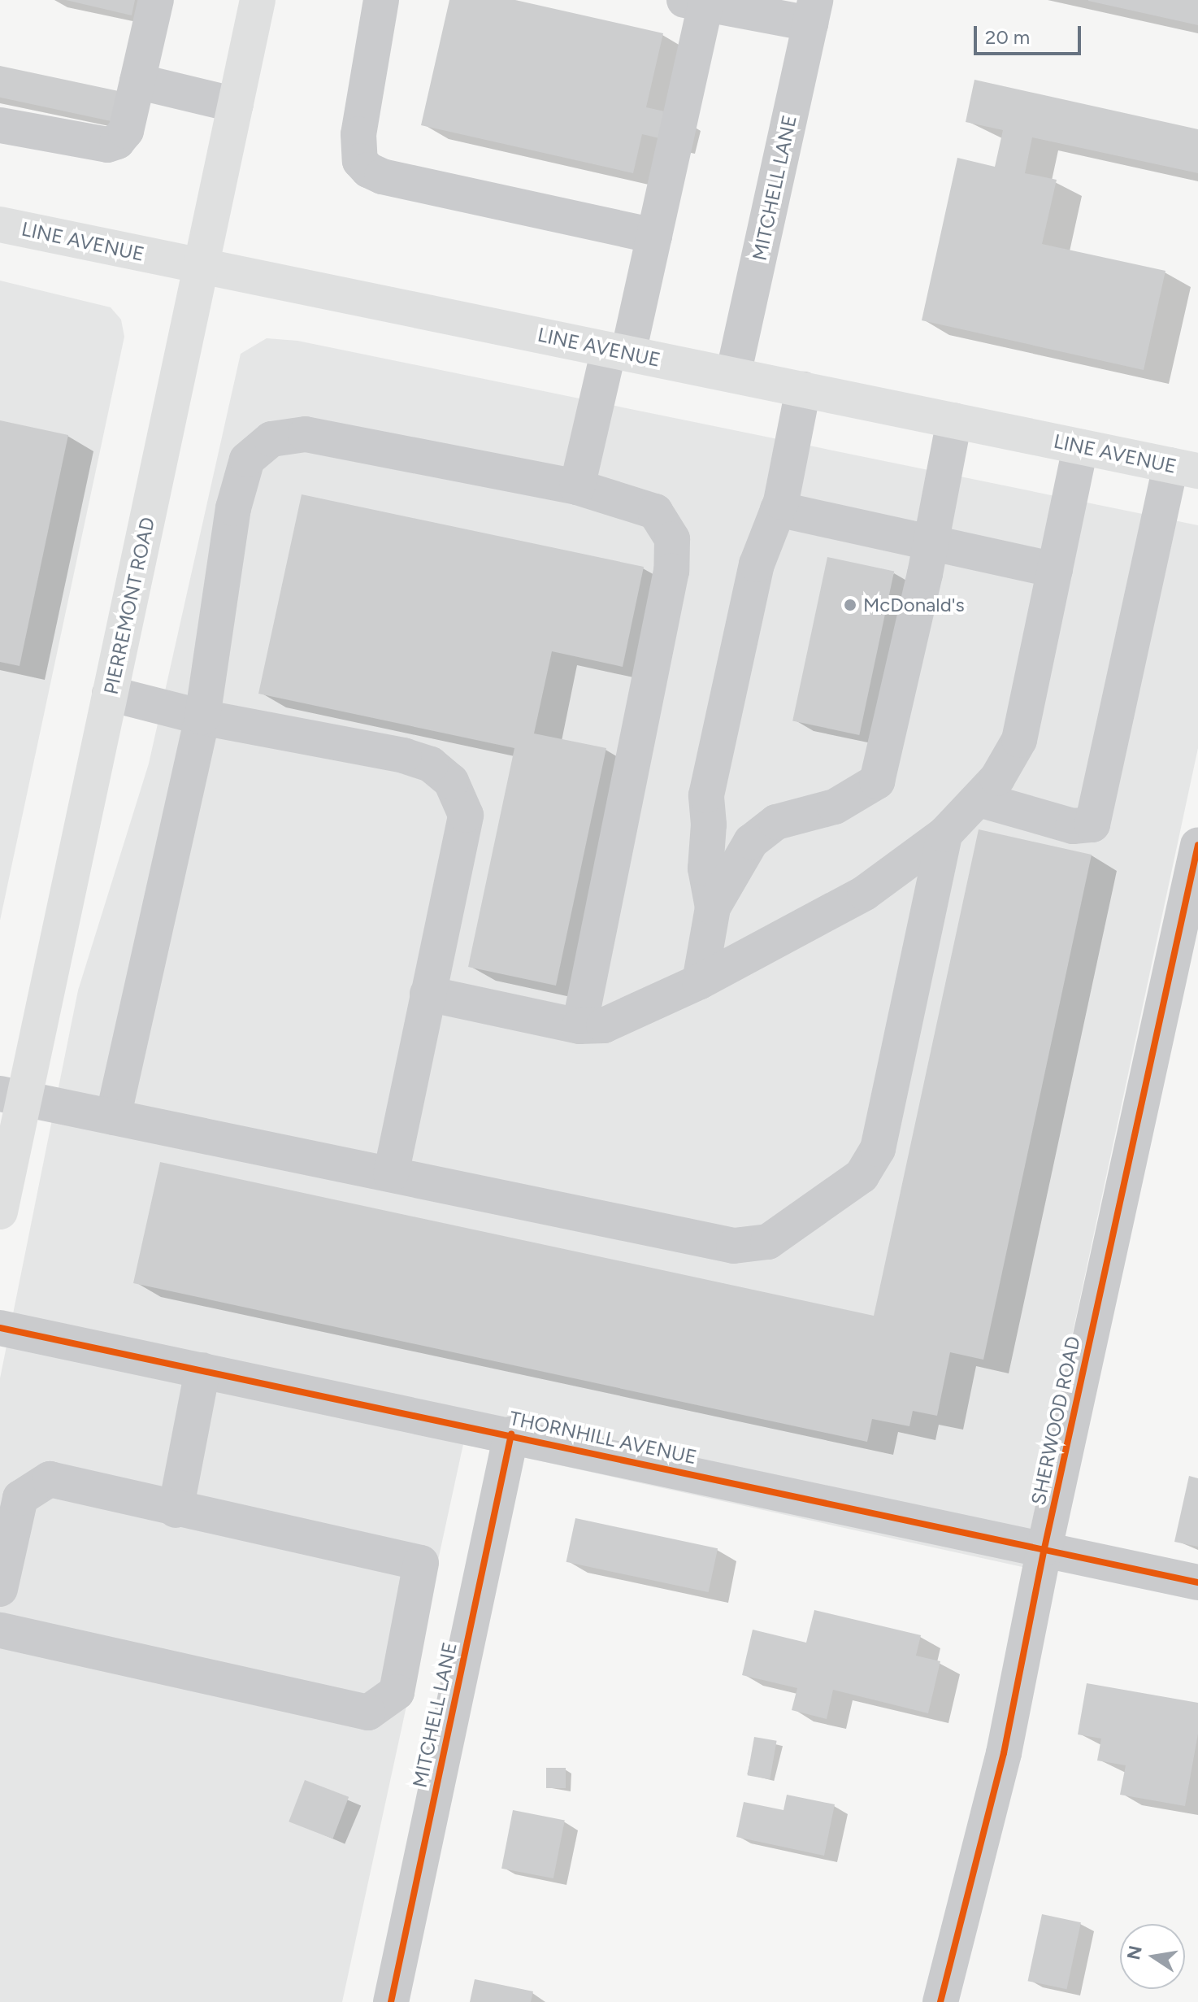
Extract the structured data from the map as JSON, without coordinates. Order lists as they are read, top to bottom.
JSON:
{
  "streets": {
    "main road": ["LINE AVENUE", "PIERREMONT ROAD"],
    "street": ["MITCHELL LANE", "SHERWOOD ROAD", "THORNHILL AVENUE"]
  },
  "crossings": [
    ["MITCHELL LANE", "LINE AVENUE"],
    ["MITCHELL LANE", "THORNHILL AVENUE"],
    ["LINE AVENUE", "PIERREMONT ROAD"],
    ["SHERWOOD ROAD", "THORNHILL AVENUE"]
  ],
  "places": ["McDonald's"],
  "scale_bar": "20 m",
  "north": "left"
}
